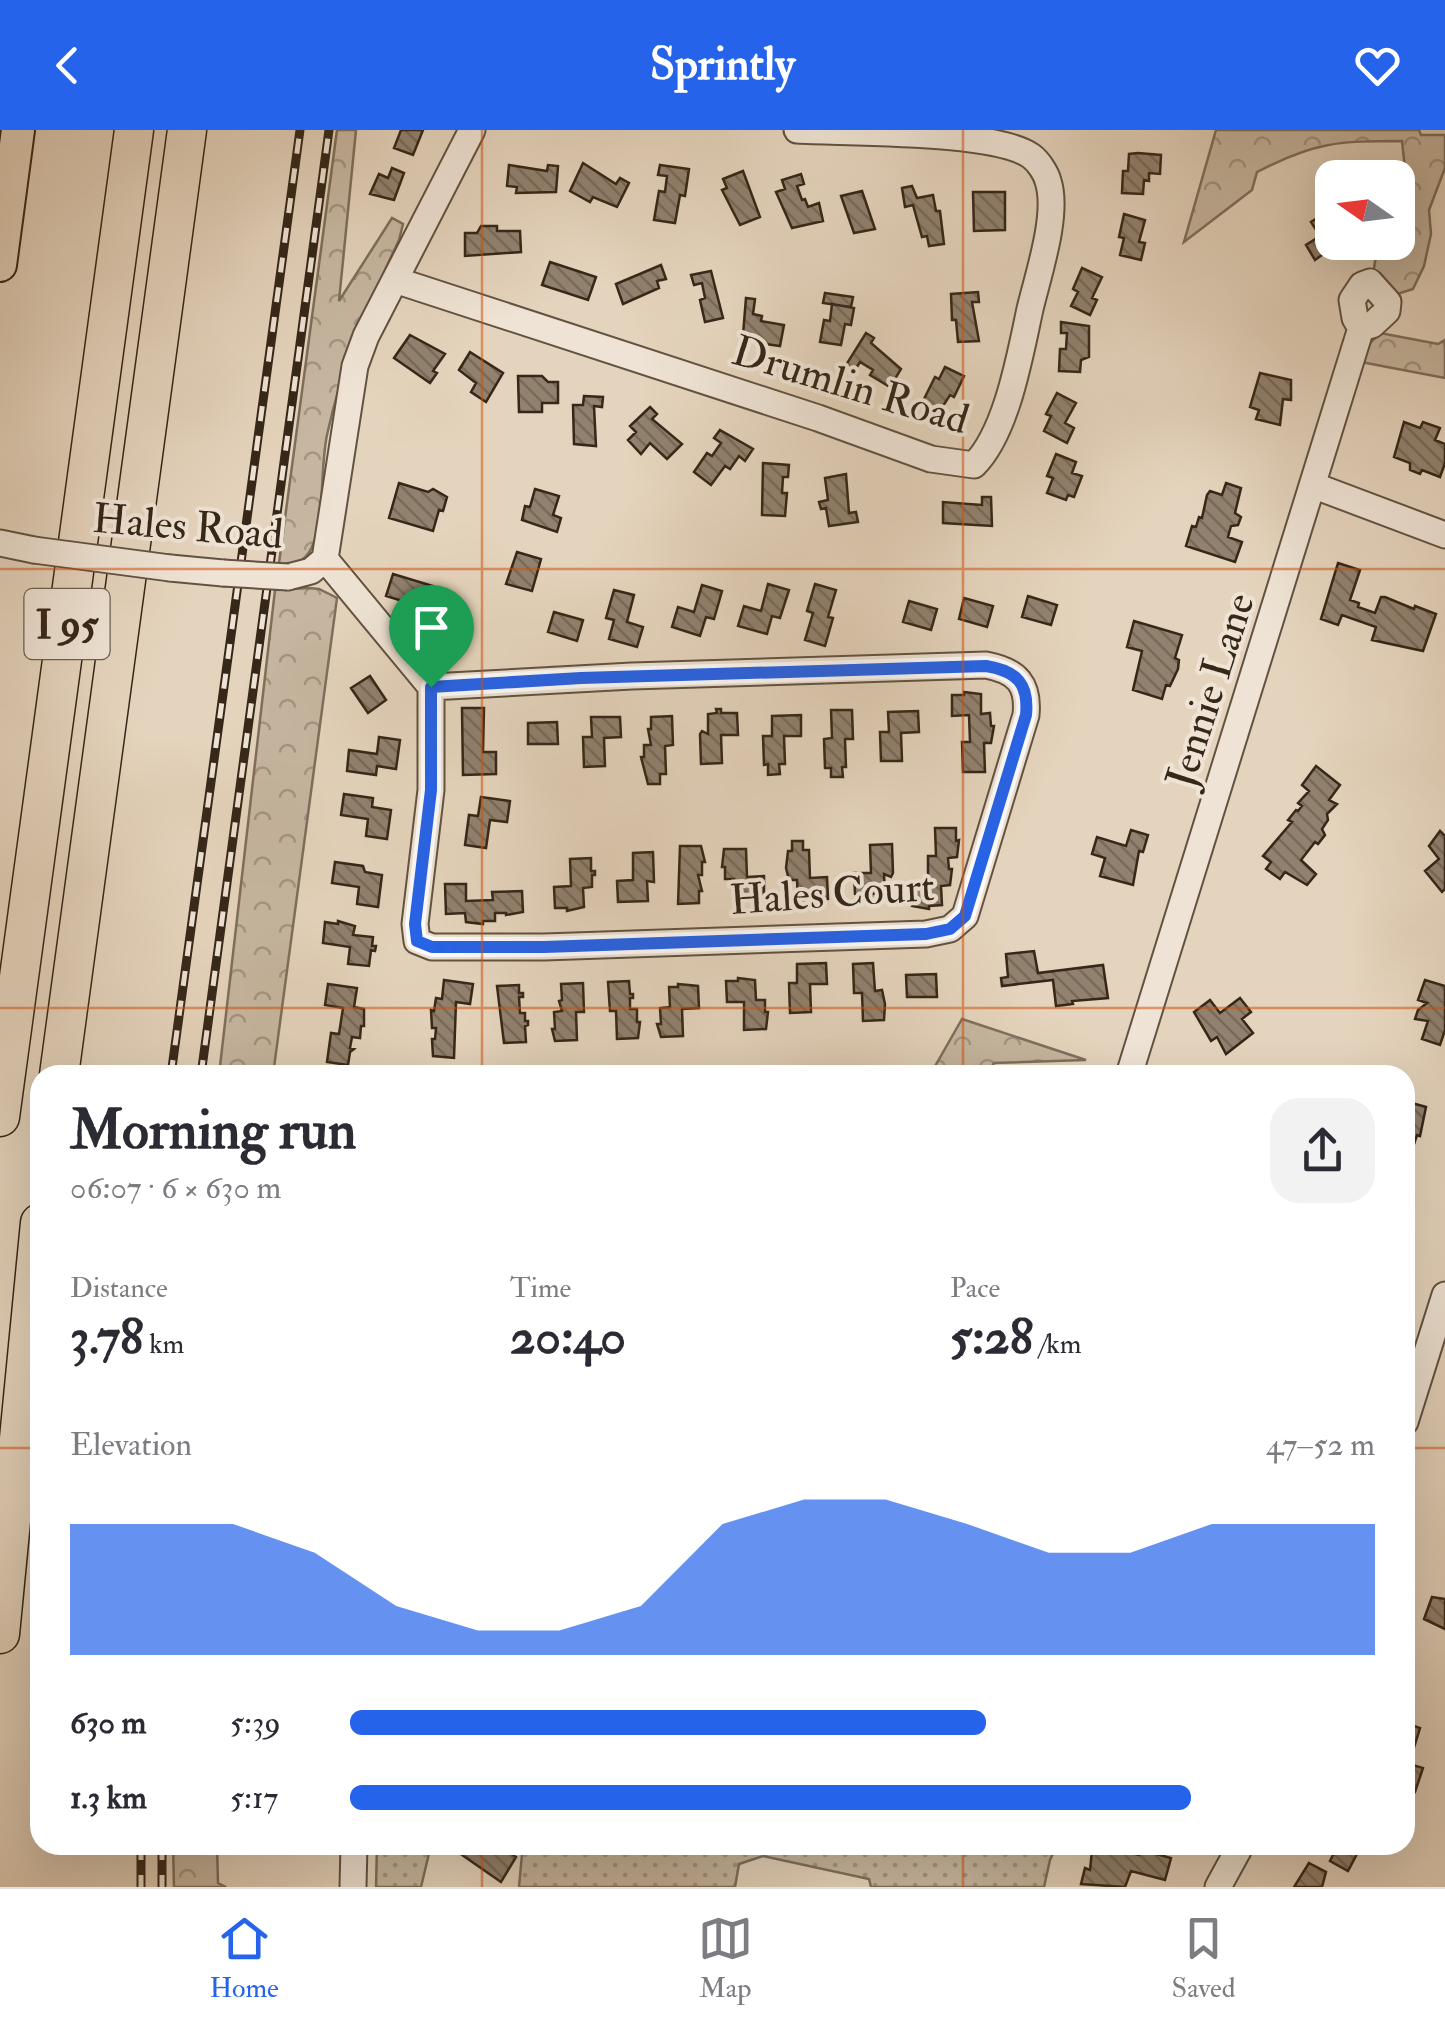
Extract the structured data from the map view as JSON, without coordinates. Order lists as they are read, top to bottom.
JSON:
{
  "streets": {
    "highway": ["I 95"],
    "street": [
      "Drumlin Road",
      "Hales Road",
      "Jennie Lane",
      "Hales Court"
    ]
  },
  "crossings": [
    ["Drumlin Road", "Hales Road"]
  ],
  "north": "left",
  "page": {
    "header": "Sprintly",
    "heading": ["Morning run", "06:07 · 6 × 630 m"],
    "stats": [
      ["Distance", "3.78 km"],
      ["Time", "20:40"],
      ["Pace", "5:28 /km"]
    ],
    "chart": ["Elevation", "47–52 m"],
    "list": [
      {
        "name": "630 m",
        "note": "5:39"
      },
      {
        "name": "1.3 km",
        "note": "5:17"
      }
    ],
    "tabs": ["Home", "Map", "Saved"]
  }
}
